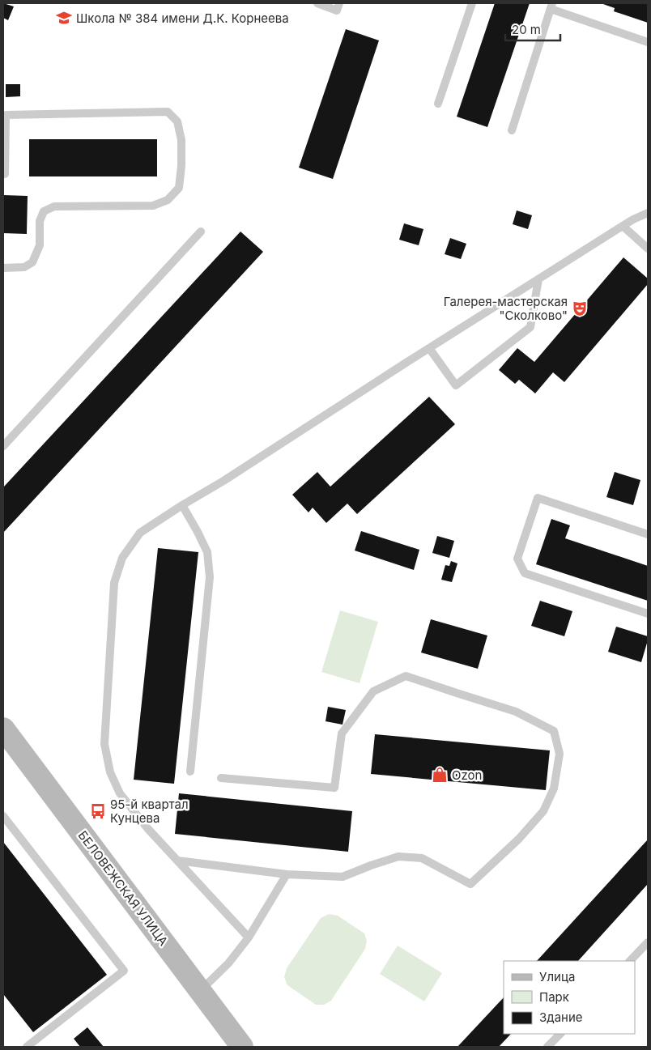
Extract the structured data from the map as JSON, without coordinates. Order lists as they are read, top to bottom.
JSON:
{
  "streets": {
    "street": ["БЕЛОВЕЖСКАЯ УЛИЦА"]
  },
  "places": {
    "school or university": ["Школа № 384 имени Д.К. Корнеева"],
    "theatre": ["Галерея-мастерская \"Сколково\""],
    "shop": ["Ozon"],
    "bus stop": ["95-й квартал Кунцева"]
  },
  "legend": ["Улица", "Парк", "Здание"],
  "scale_bar": "20 m"
}
